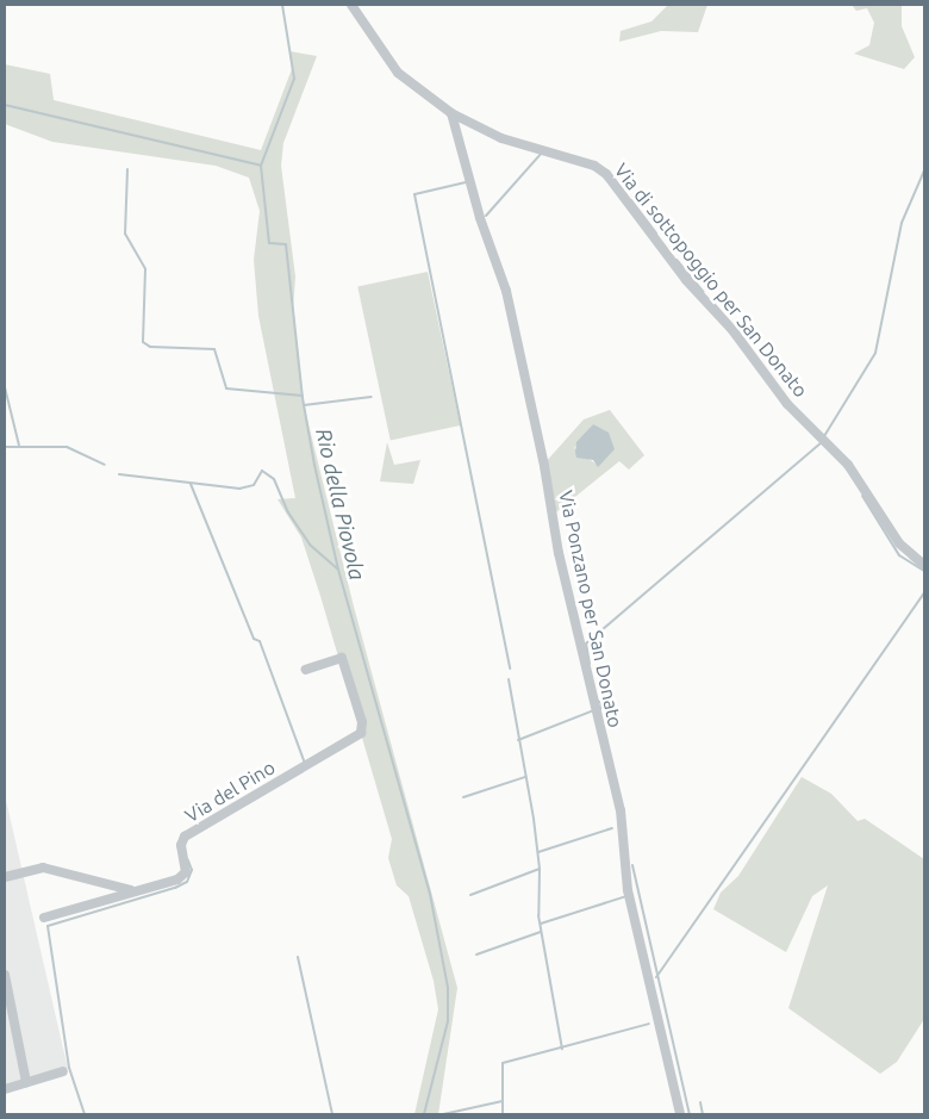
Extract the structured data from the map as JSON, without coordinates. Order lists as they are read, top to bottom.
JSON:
{
  "streets": {
    "street": ["Via di sottopoggio per San Donato", "Via Ponzano per San Donato", "Via del Pino"]
  },
  "crossings": [
    ["Via di sottopoggio per San Donato", "Via Ponzano per San Donato"]
  ],
  "water": ["Rio della Piovola"]
}
